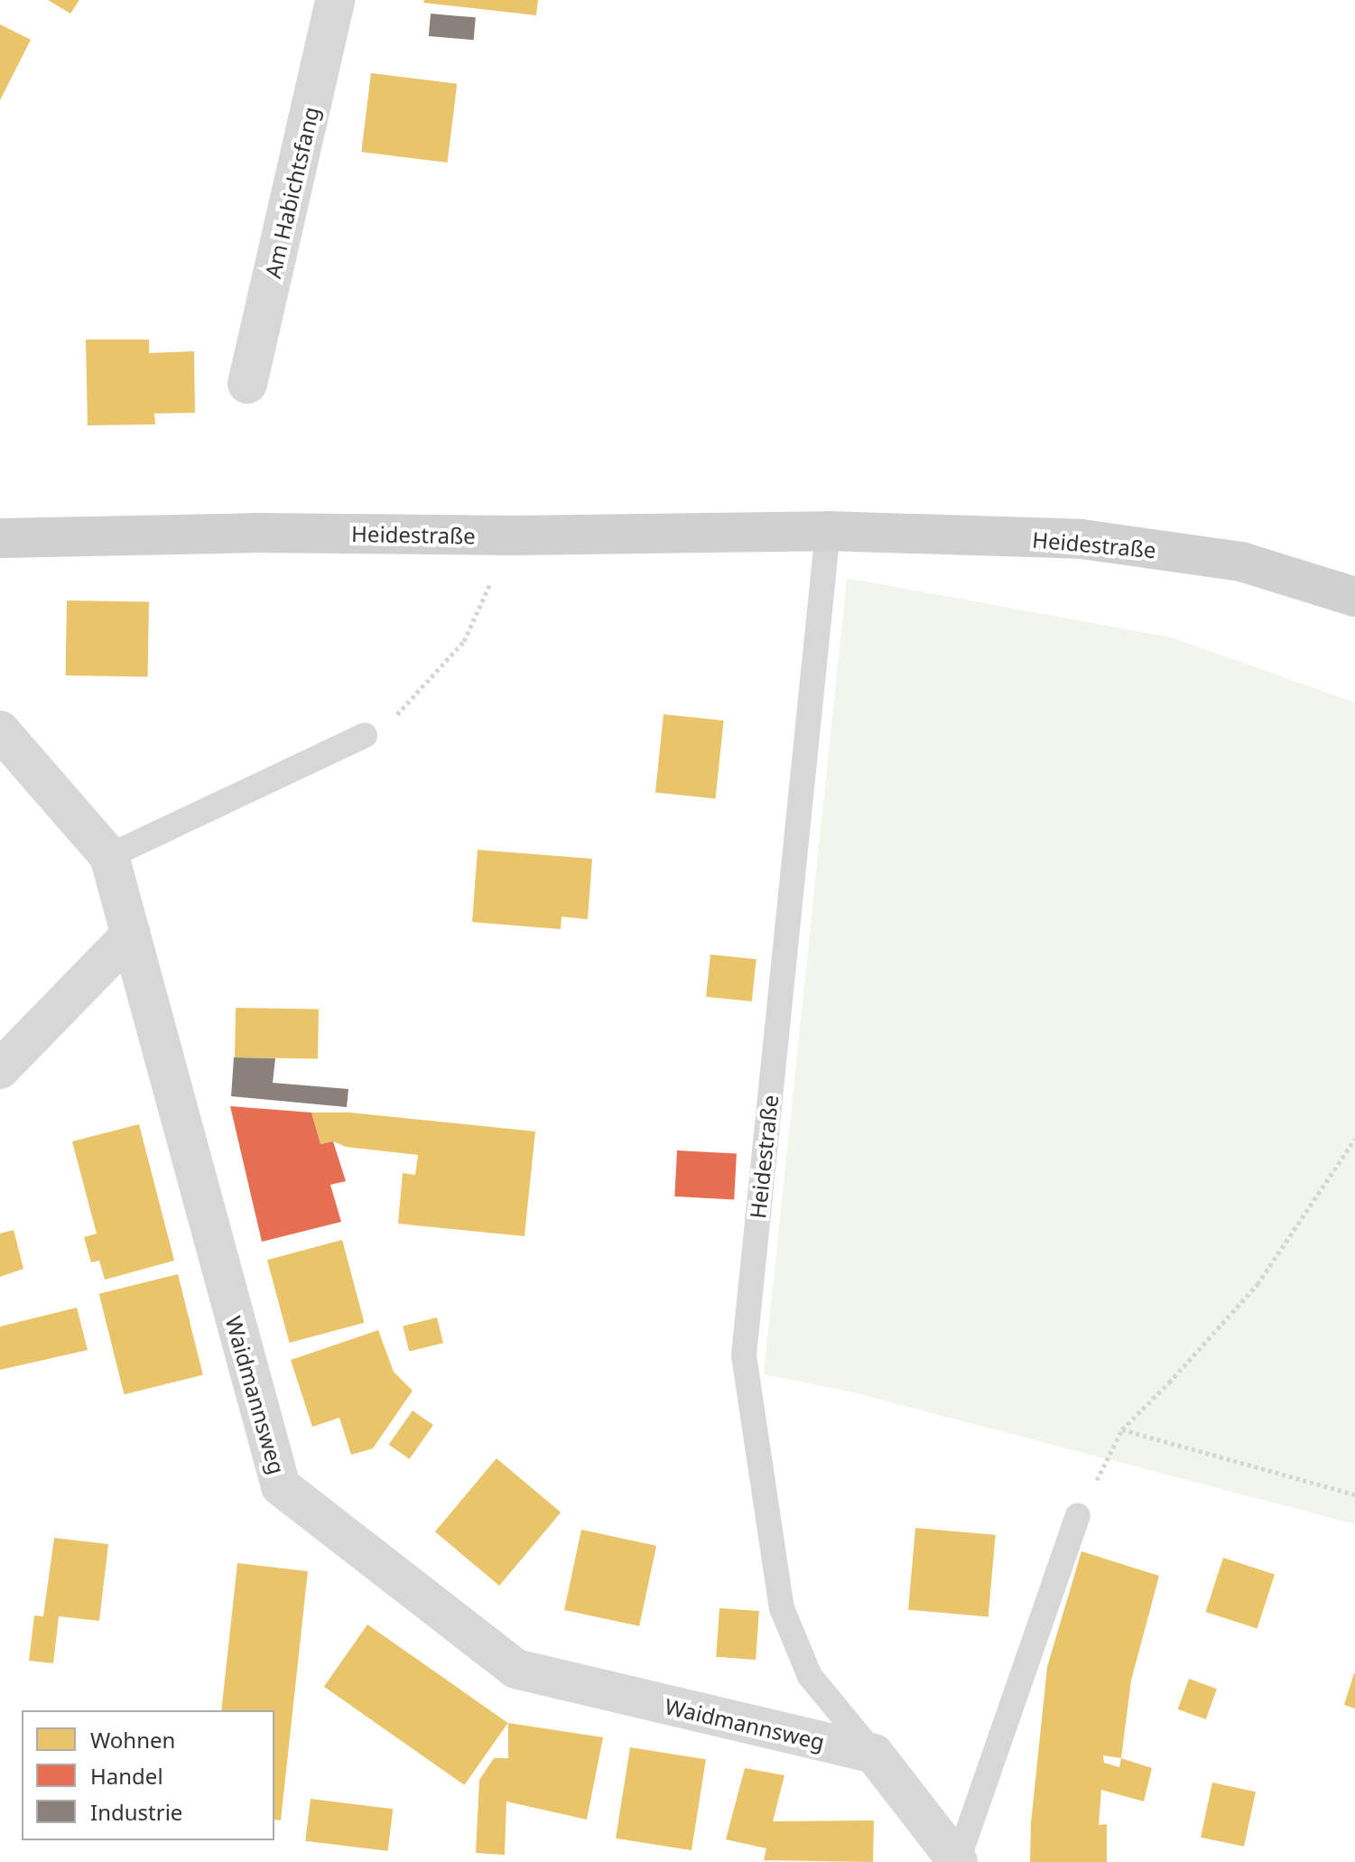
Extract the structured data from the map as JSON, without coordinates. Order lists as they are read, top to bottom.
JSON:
{
  "streets": {
    "main road": ["Heidestraße"],
    "street": ["Am Habichtsfang", "Waidmannsweg"]
  },
  "crossings": [
    ["Heidestraße", "Waidmannsweg"]
  ],
  "legend": ["Wohnen", "Handel", "Industrie"]
}
